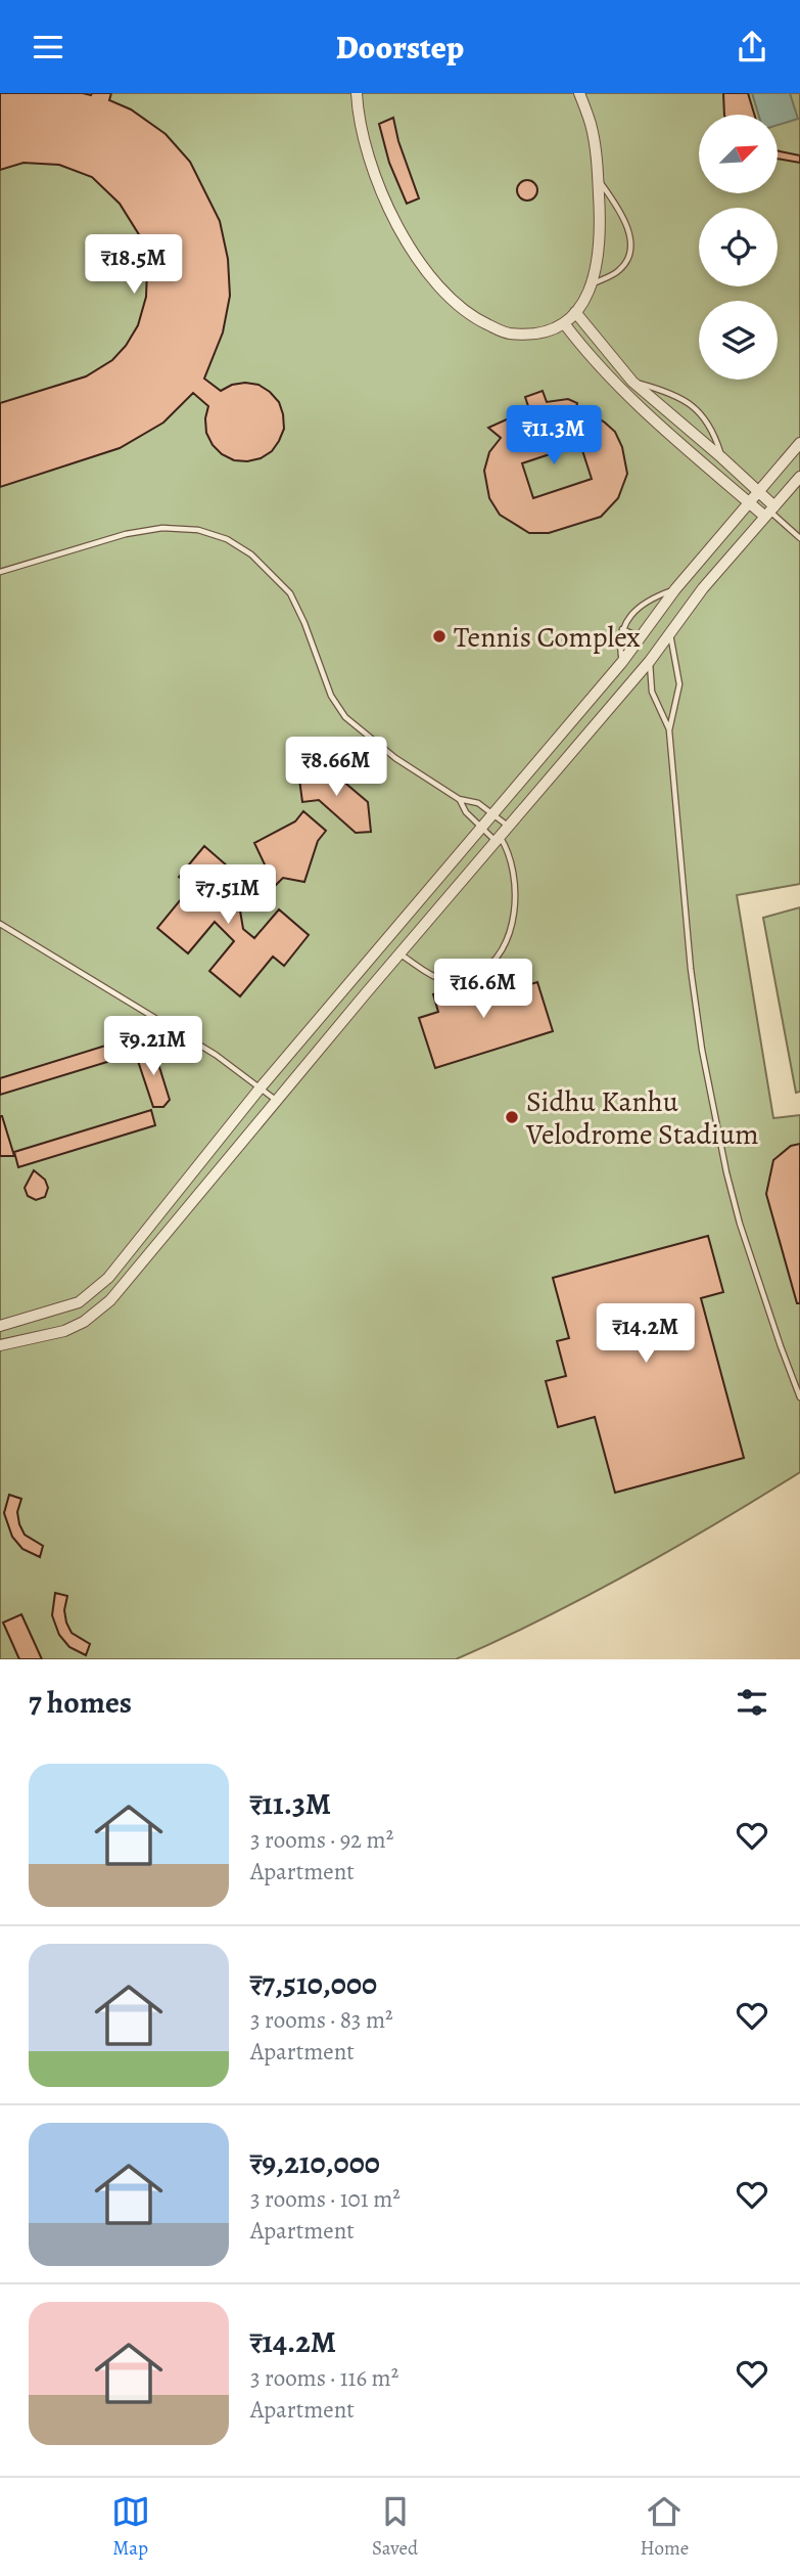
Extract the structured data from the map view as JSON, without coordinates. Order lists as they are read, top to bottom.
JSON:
{
  "places": ["Tennis Complex", "Sidhu Kanhu Velodrome Stadium"],
  "north": "top right",
  "page": {
    "header": "Doorstep",
    "price": [
      "₹18.5M",
      "₹11.3M",
      "₹8.66M",
      "₹7.51M",
      "₹16.6M",
      "₹9.21M",
      "₹14.2M"
    ],
    "heading": "7 homes",
    "list": [
      {
        "name": "₹11.3M",
        "note": "3 rooms · 92 m² · Apartment"
      },
      {
        "name": "₹7,510,000",
        "note": "3 rooms · 83 m² · Apartment"
      },
      {
        "name": "₹9,210,000",
        "note": "3 rooms · 101 m² · Apartment"
      },
      {
        "name": "₹14.2M",
        "note": "3 rooms · 116 m² · Apartment"
      }
    ],
    "tabs": ["Map", "Saved", "Home"]
  }
}
